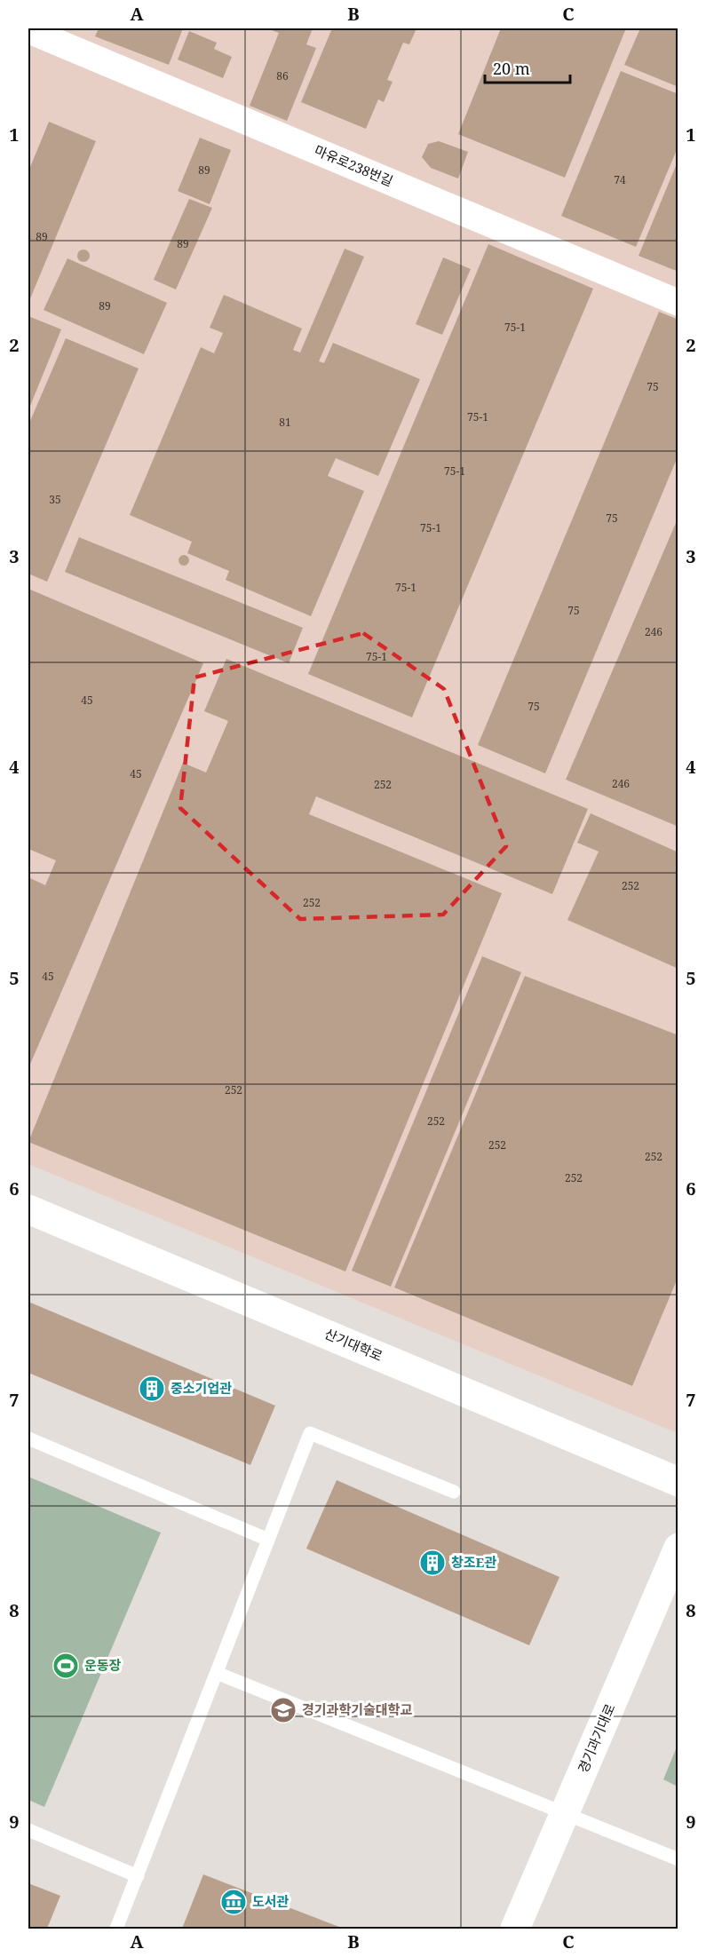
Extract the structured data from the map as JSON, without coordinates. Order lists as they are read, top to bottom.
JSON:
{
  "streets": {
    "street": ["마유로238번길", "산기대학로", "경기과기대로"]
  },
  "places": {
    "building": ["중소기업관", "창조E관"],
    "sports": ["운동장"],
    "school or university": ["경기과학기술대학교"],
    "museum": ["도서관"]
  },
  "house_numbers": [
    "86",
    "89",
    "74",
    "89",
    "89",
    "89",
    "75-1",
    "75",
    "75-1",
    "81",
    "75-1",
    "35",
    "75",
    "75-1",
    "75-1",
    "75",
    "246",
    "75-1",
    "45",
    "75",
    "45",
    "246",
    "252",
    "252",
    "252",
    "45",
    "252",
    "252",
    "252",
    "252",
    "252"
  ],
  "scale_bar": "20 m",
  "grid": {
    "columns": ["A", "B", "C"],
    "rows": [
      "1",
      "2",
      "3",
      "4",
      "5",
      "6",
      "7",
      "8",
      "9"
    ]
  }
}
